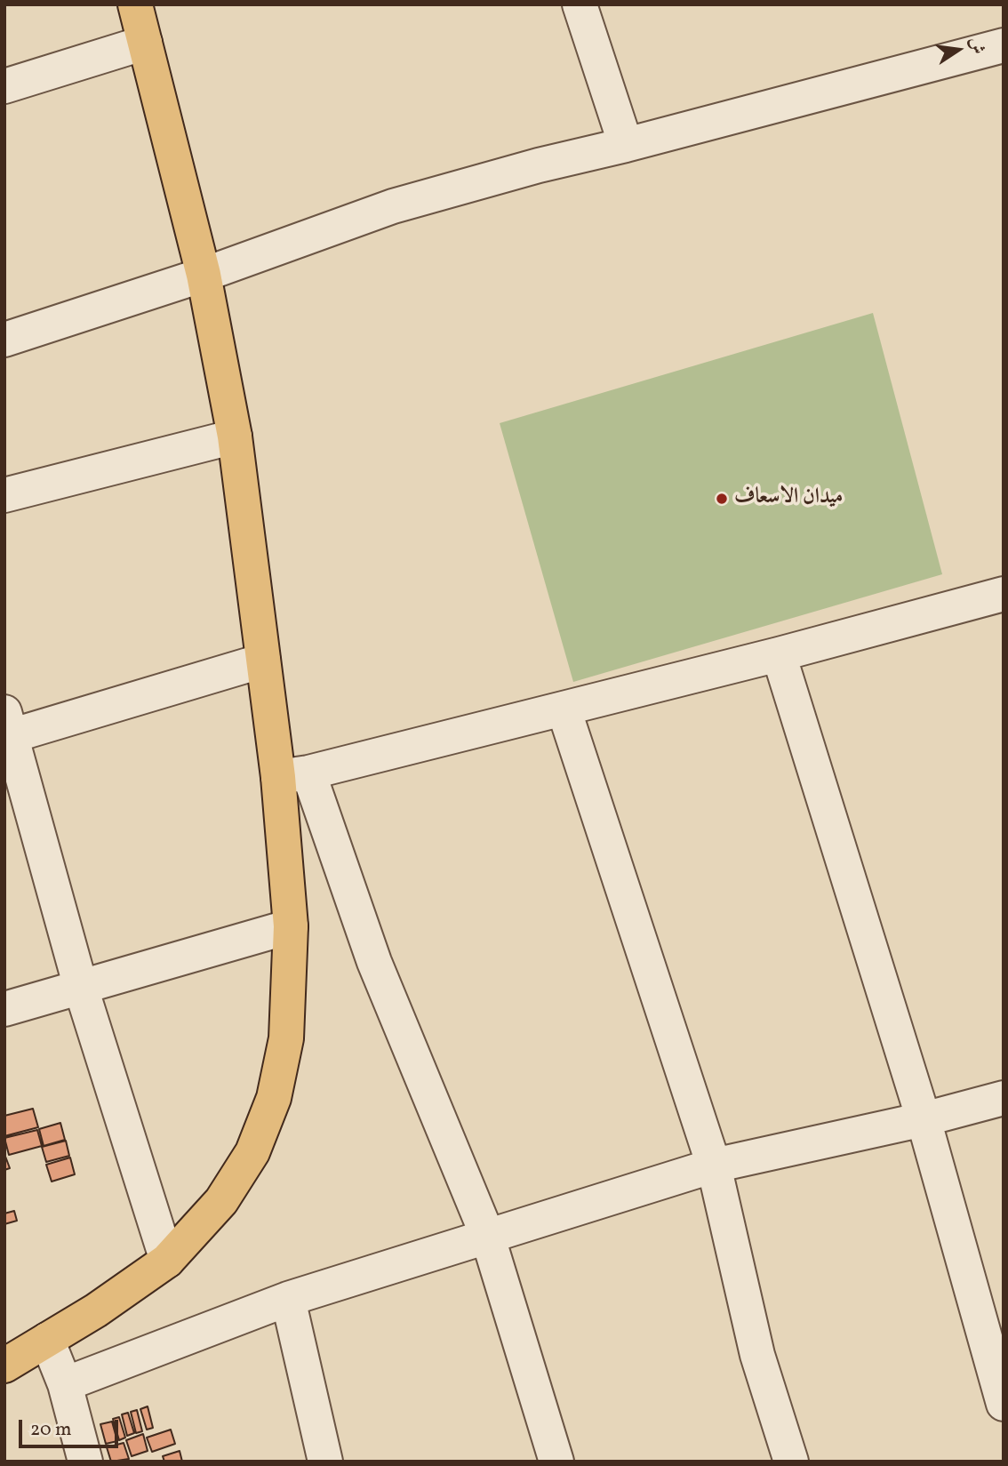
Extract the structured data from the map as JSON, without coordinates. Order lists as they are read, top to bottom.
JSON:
{
  "places": ["ميدان الاسعاف"],
  "scale_bar": "20 m",
  "north": "right"
}
